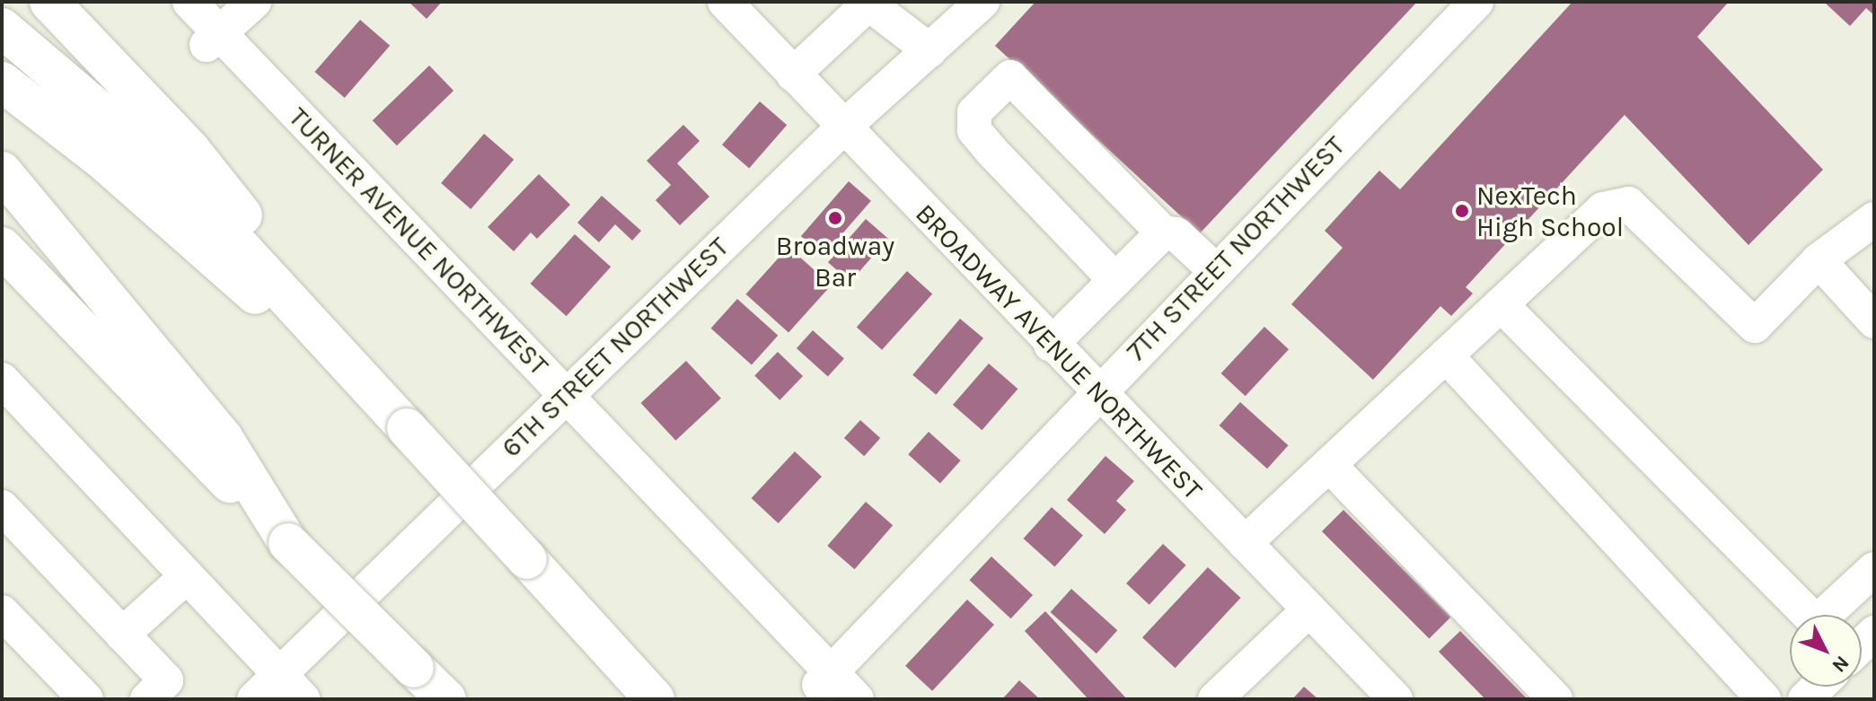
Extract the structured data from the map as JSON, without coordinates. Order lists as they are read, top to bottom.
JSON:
{
  "streets": {
    "street": [
      "TURNER AVENUE NORTHWEST",
      "7TH STREET NORTHWEST",
      "6TH STREET NORTHWEST",
      "BROADWAY AVENUE NORTHWEST"
    ]
  },
  "crossings": [
    ["TURNER AVENUE NORTHWEST", "7TH STREET NORTHWEST"],
    ["TURNER AVENUE NORTHWEST", "6TH STREET NORTHWEST"],
    ["7TH STREET NORTHWEST", "BROADWAY AVENUE NORTHWEST"],
    ["6TH STREET NORTHWEST", "BROADWAY AVENUE NORTHWEST"]
  ],
  "places": ["NexTech High School", "Broadway Bar"],
  "north": "bottom right"
}
